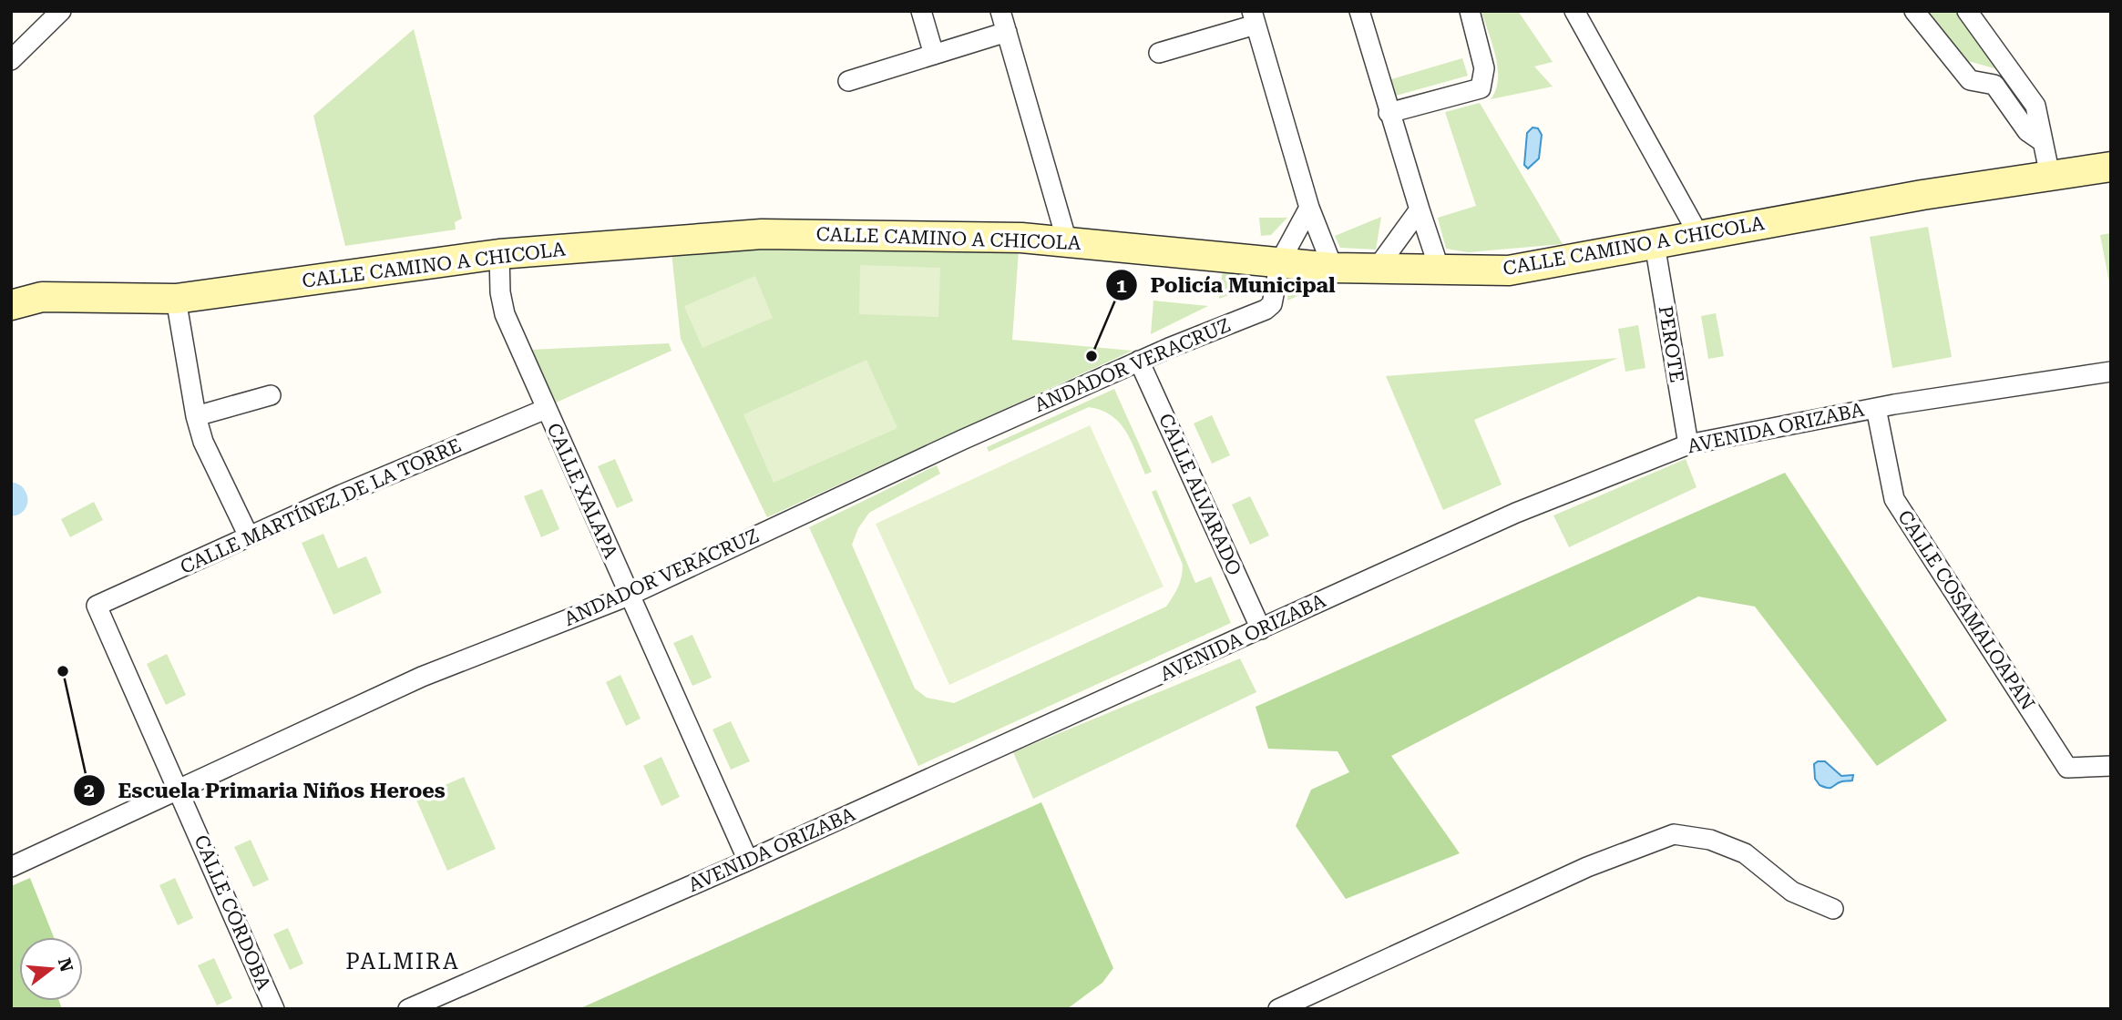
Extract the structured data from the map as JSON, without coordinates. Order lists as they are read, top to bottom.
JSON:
{
  "streets": {
    "street": [
      "CALLE CAMINO A CHICOLA",
      "PEROTE",
      "ANDADOR VERACRUZ",
      "AVENIDA ORIZABA",
      "CALLE XALAPA",
      "CALLE ALVARADO",
      "CALLE MARTÍNEZ DE LA TORRE",
      "CALLE COSAMALOAPAN",
      "CALLE CÓRDOBA"
    ]
  },
  "crossings": [
    ["CALLE CAMINO A CHICOLA", "PEROTE"],
    ["CALLE CAMINO A CHICOLA", "ANDADOR VERACRUZ"],
    ["CALLE CAMINO A CHICOLA", "CALLE XALAPA"],
    ["PEROTE", "AVENIDA ORIZABA"],
    ["ANDADOR VERACRUZ", "CALLE XALAPA"],
    ["ANDADOR VERACRUZ", "CALLE ALVARADO"],
    ["ANDADOR VERACRUZ", "CALLE CÓRDOBA"],
    ["AVENIDA ORIZABA", "CALLE XALAPA"],
    ["AVENIDA ORIZABA", "CALLE ALVARADO"],
    ["AVENIDA ORIZABA", "CALLE COSAMALOAPAN"],
    ["CALLE XALAPA", "CALLE MARTÍNEZ DE LA TORRE"],
    ["CALLE MARTÍNEZ DE LA TORRE", "CALLE CÓRDOBA"]
  ],
  "districts": ["PALMIRA"],
  "places": ["Policía Municipal", "Escuela Primaria Niños Heroes"],
  "north": "right"
}
